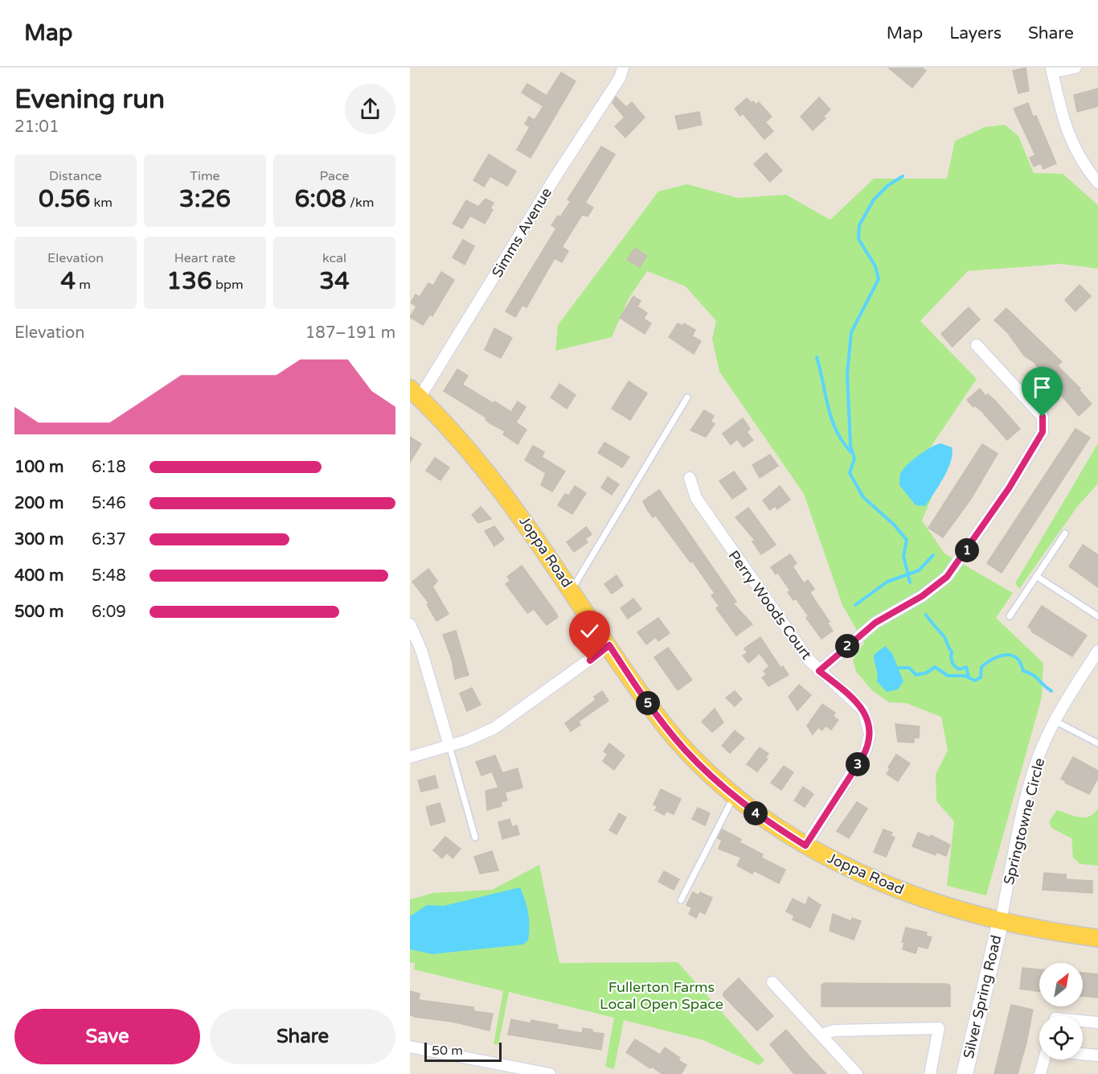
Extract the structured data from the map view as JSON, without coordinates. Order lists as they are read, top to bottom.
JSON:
{
  "streets": {
    "main road": ["Joppa Road", "Silver Spring Road"],
    "street": ["Simms Avenue", "Perry Woods Court", "Springtowne Circle"]
  },
  "crossings": [
    ["Simms Avenue", "Joppa Road"],
    ["Joppa Road", "Perry Woods Court"],
    ["Joppa Road", "Springtowne Circle"],
    ["Joppa Road", "Silver Spring Road"],
    ["Springtowne Circle", "Silver Spring Road"]
  ],
  "parks": ["Fullerton Farms Local Open Space"],
  "scale_bar": "50 m",
  "north": "top right",
  "page": {
    "header": "Map",
    "nav": ["Map", "Layers", "Share"],
    "heading": ["Evening run", "21:01"],
    "stats": [
      ["Distance", "0.56 km"],
      ["Time", "3:26"],
      ["Pace", "6:08 /km"],
      ["Elevation", "4 m"],
      ["Heart rate", "136 bpm"],
      ["kcal", "34"]
    ],
    "chart": ["Elevation", "187–191 m"],
    "list": [
      {
        "name": "100 m",
        "note": "6:18"
      },
      {
        "name": "200 m",
        "note": "5:46"
      },
      {
        "name": "300 m",
        "note": "6:37"
      },
      {
        "name": "400 m",
        "note": "5:48"
      },
      {
        "name": "500 m",
        "note": "6:09"
      }
    ],
    "pins": [
      "1",
      "2",
      "5",
      "3",
      "4"
    ],
    "buttons": ["Save", "Share"],
    "scale": "50 m"
  }
}
